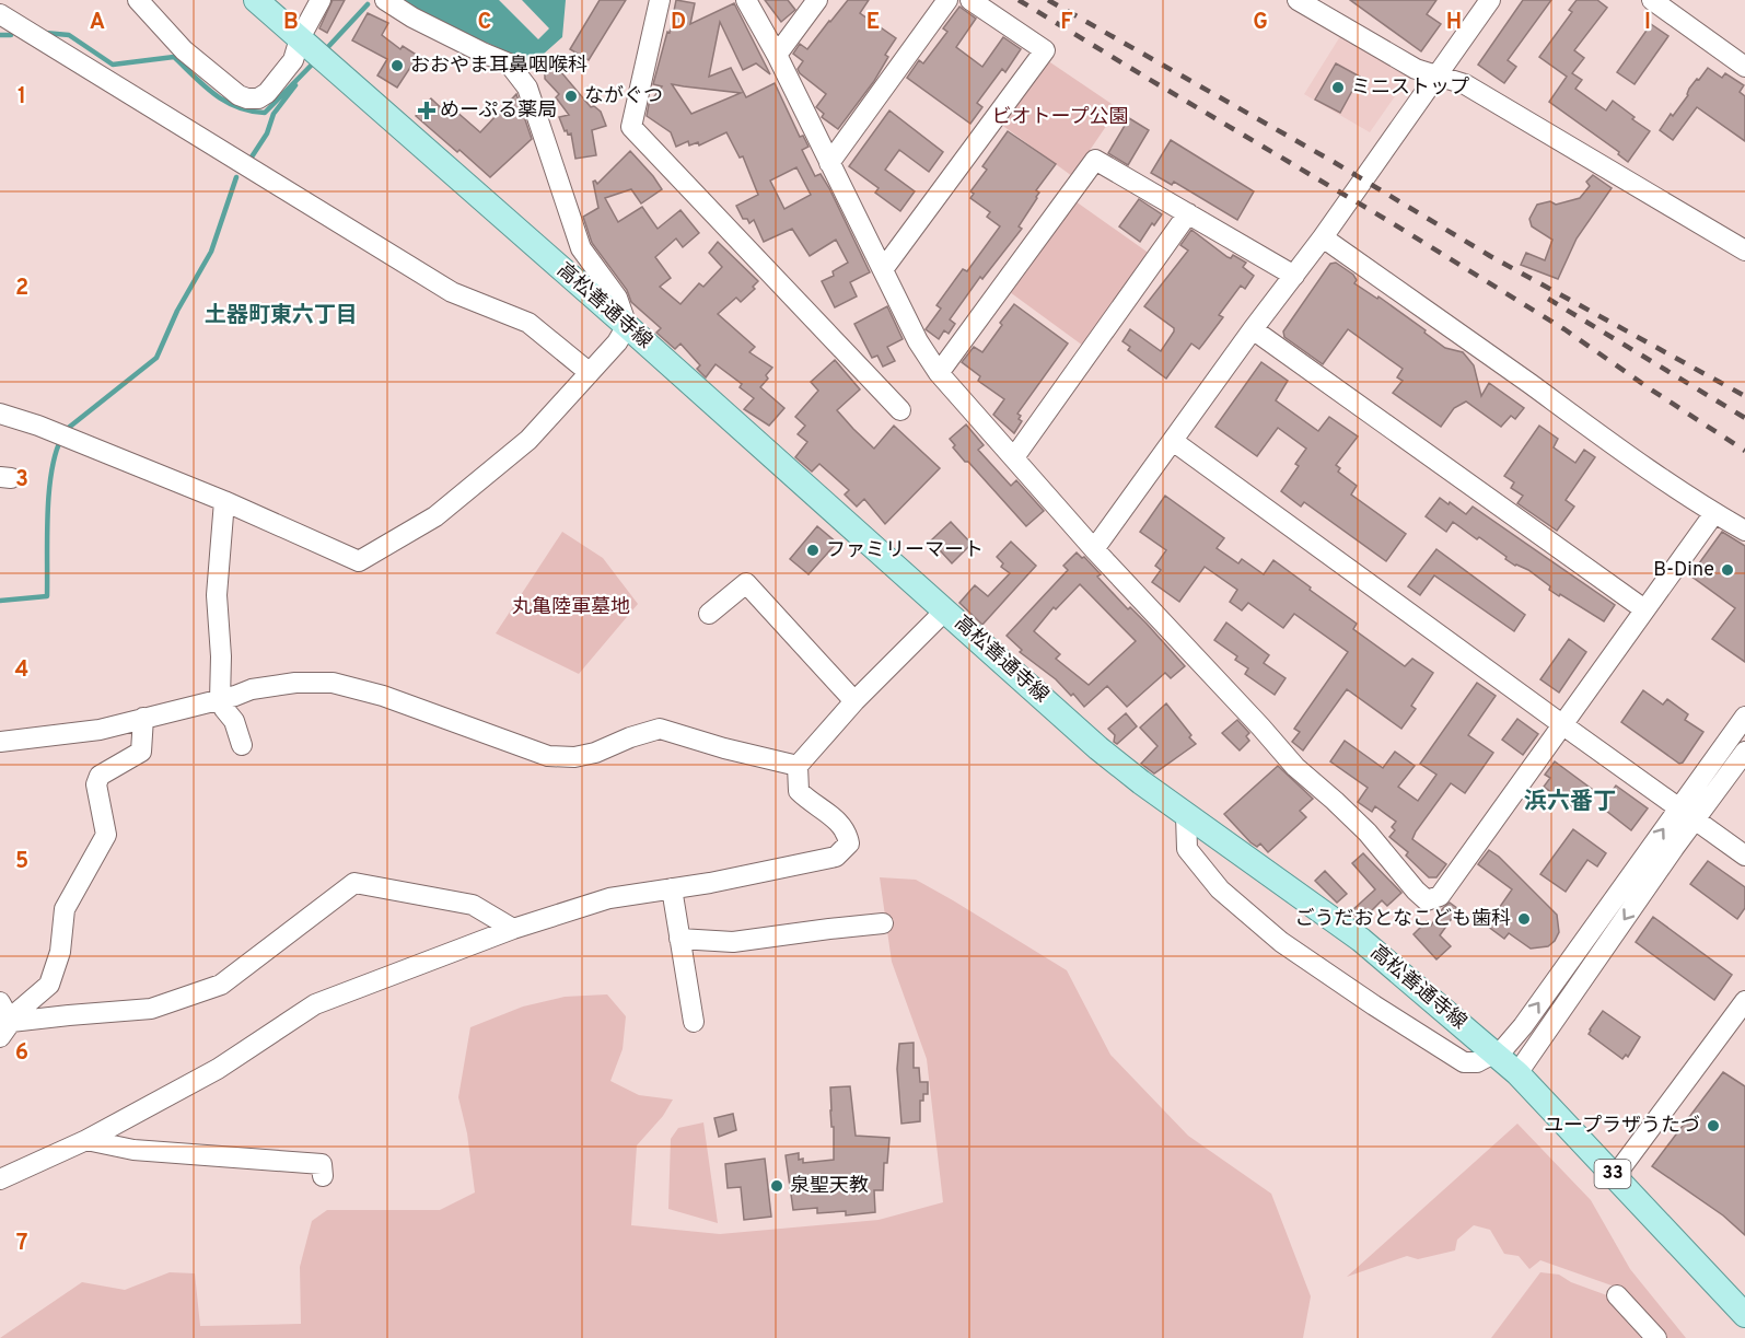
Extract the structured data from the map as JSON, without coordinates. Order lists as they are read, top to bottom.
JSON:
{
  "streets": {
    "main road": ["高松善通寺線", "33"]
  },
  "districts": ["土器町東六丁目", "浜六番丁"],
  "parks": ["ビオトープ公園", "丸亀陸軍墓地"],
  "places": {
    "other": [
      "おおやま耳鼻咽喉科",
      "ミニストップ",
      "ながぐつ",
      "ファミリーマート",
      "B-Dine",
      "ごうだおとなこども歯科",
      "ユープラザうたづ",
      "泉聖天教"
    ],
    "health": ["めーぷる薬局"]
  },
  "grid": {
    "columns": [
      "A",
      "B",
      "C",
      "D",
      "E",
      "F",
      "G",
      "H",
      "I"
    ],
    "rows": [
      "1",
      "2",
      "3",
      "4",
      "5",
      "6",
      "7"
    ]
  }
}
